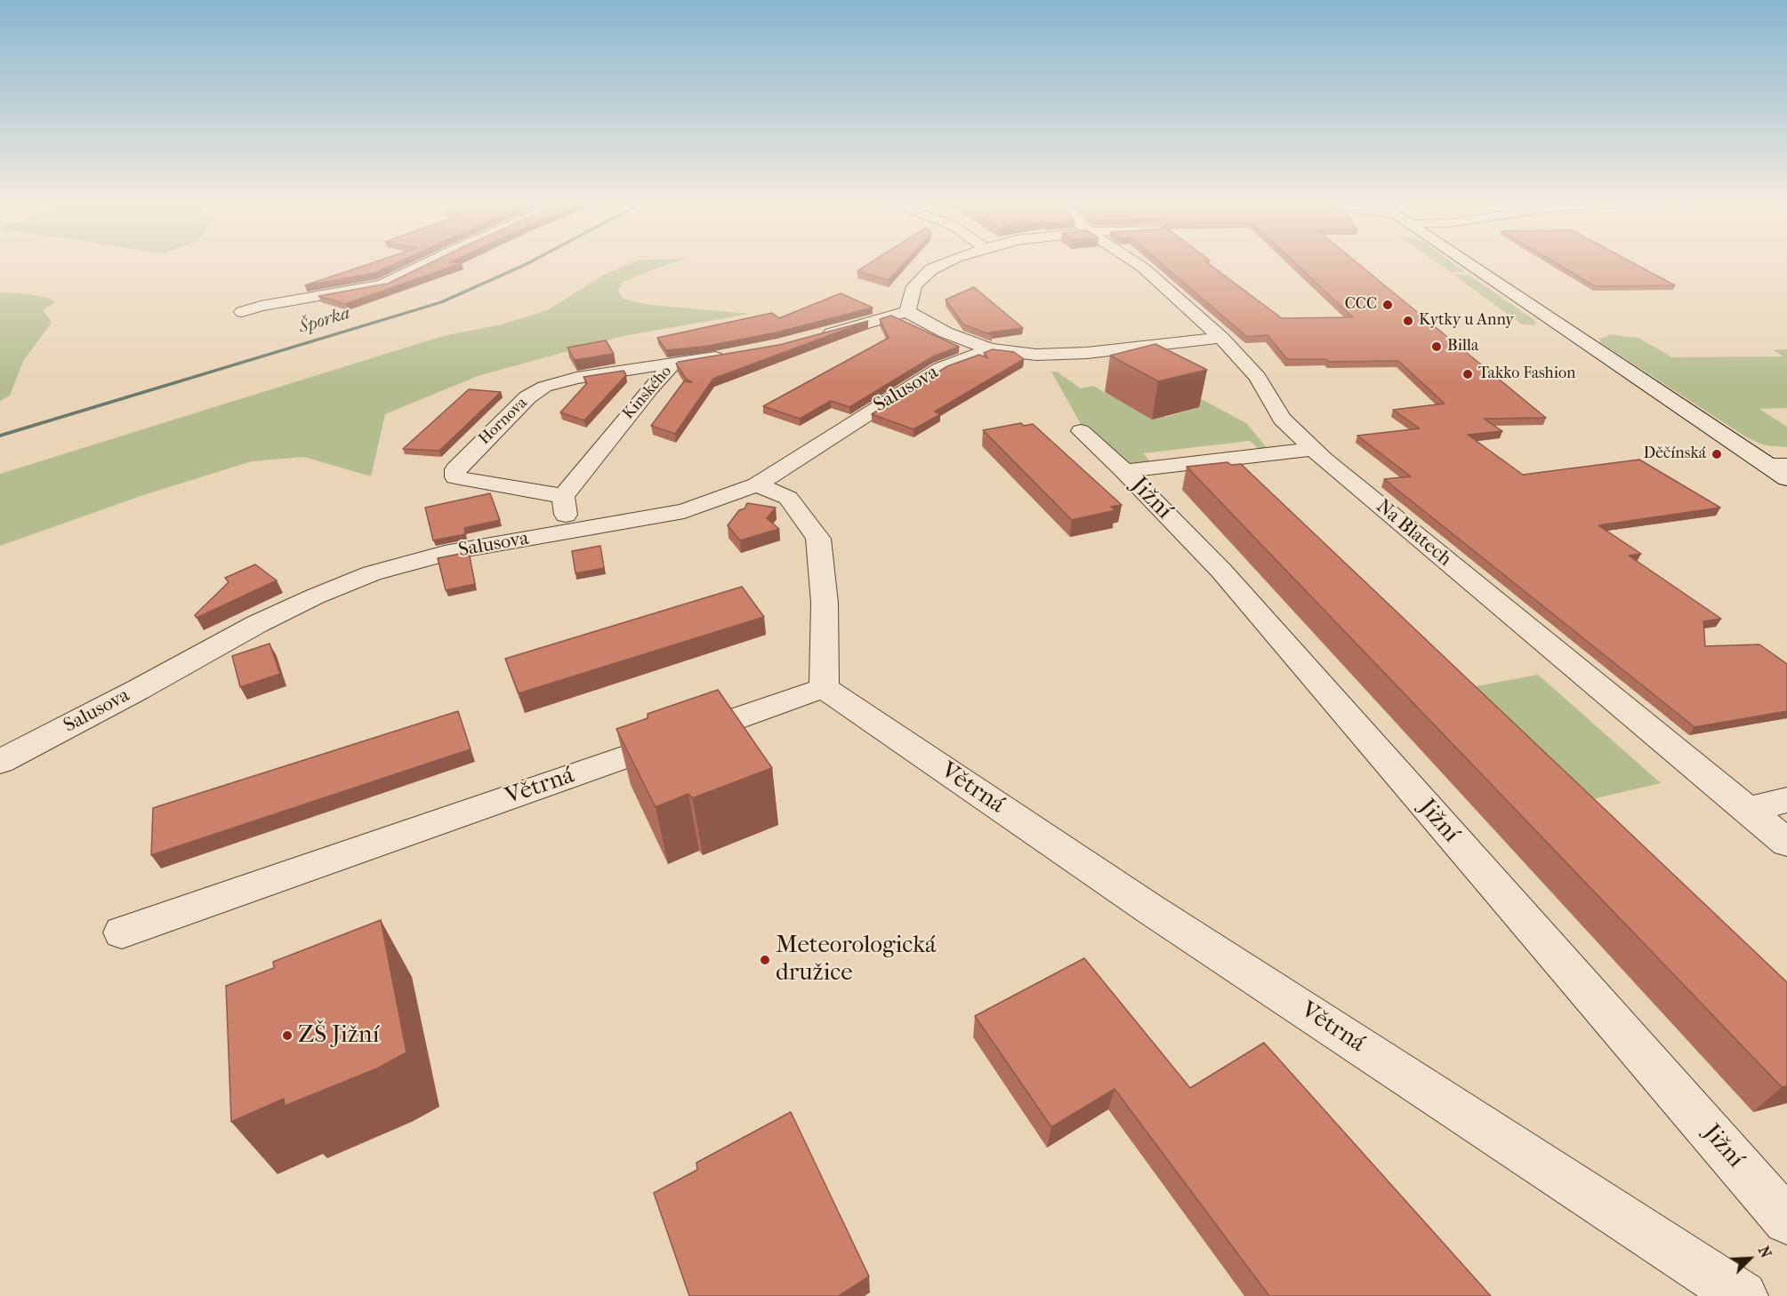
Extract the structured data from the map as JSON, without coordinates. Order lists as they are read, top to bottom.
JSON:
{
  "streets": {
    "street": [
      "Salusova",
      "Kinského",
      "Hornova",
      "Jižní",
      "Na Blatech",
      "Větrná"
    ]
  },
  "crossings": [
    ["Salusova", "Na Blatech"],
    ["Kinského", "Hornova"]
  ],
  "water": ["Šporka"],
  "places": [
    "CCC",
    "Kytky u Anny",
    "Billa",
    "Takko Fashion",
    "Děčínská",
    "Meteorologická družice",
    "ZŠ Jižní"
  ],
  "north": "top right"
}
